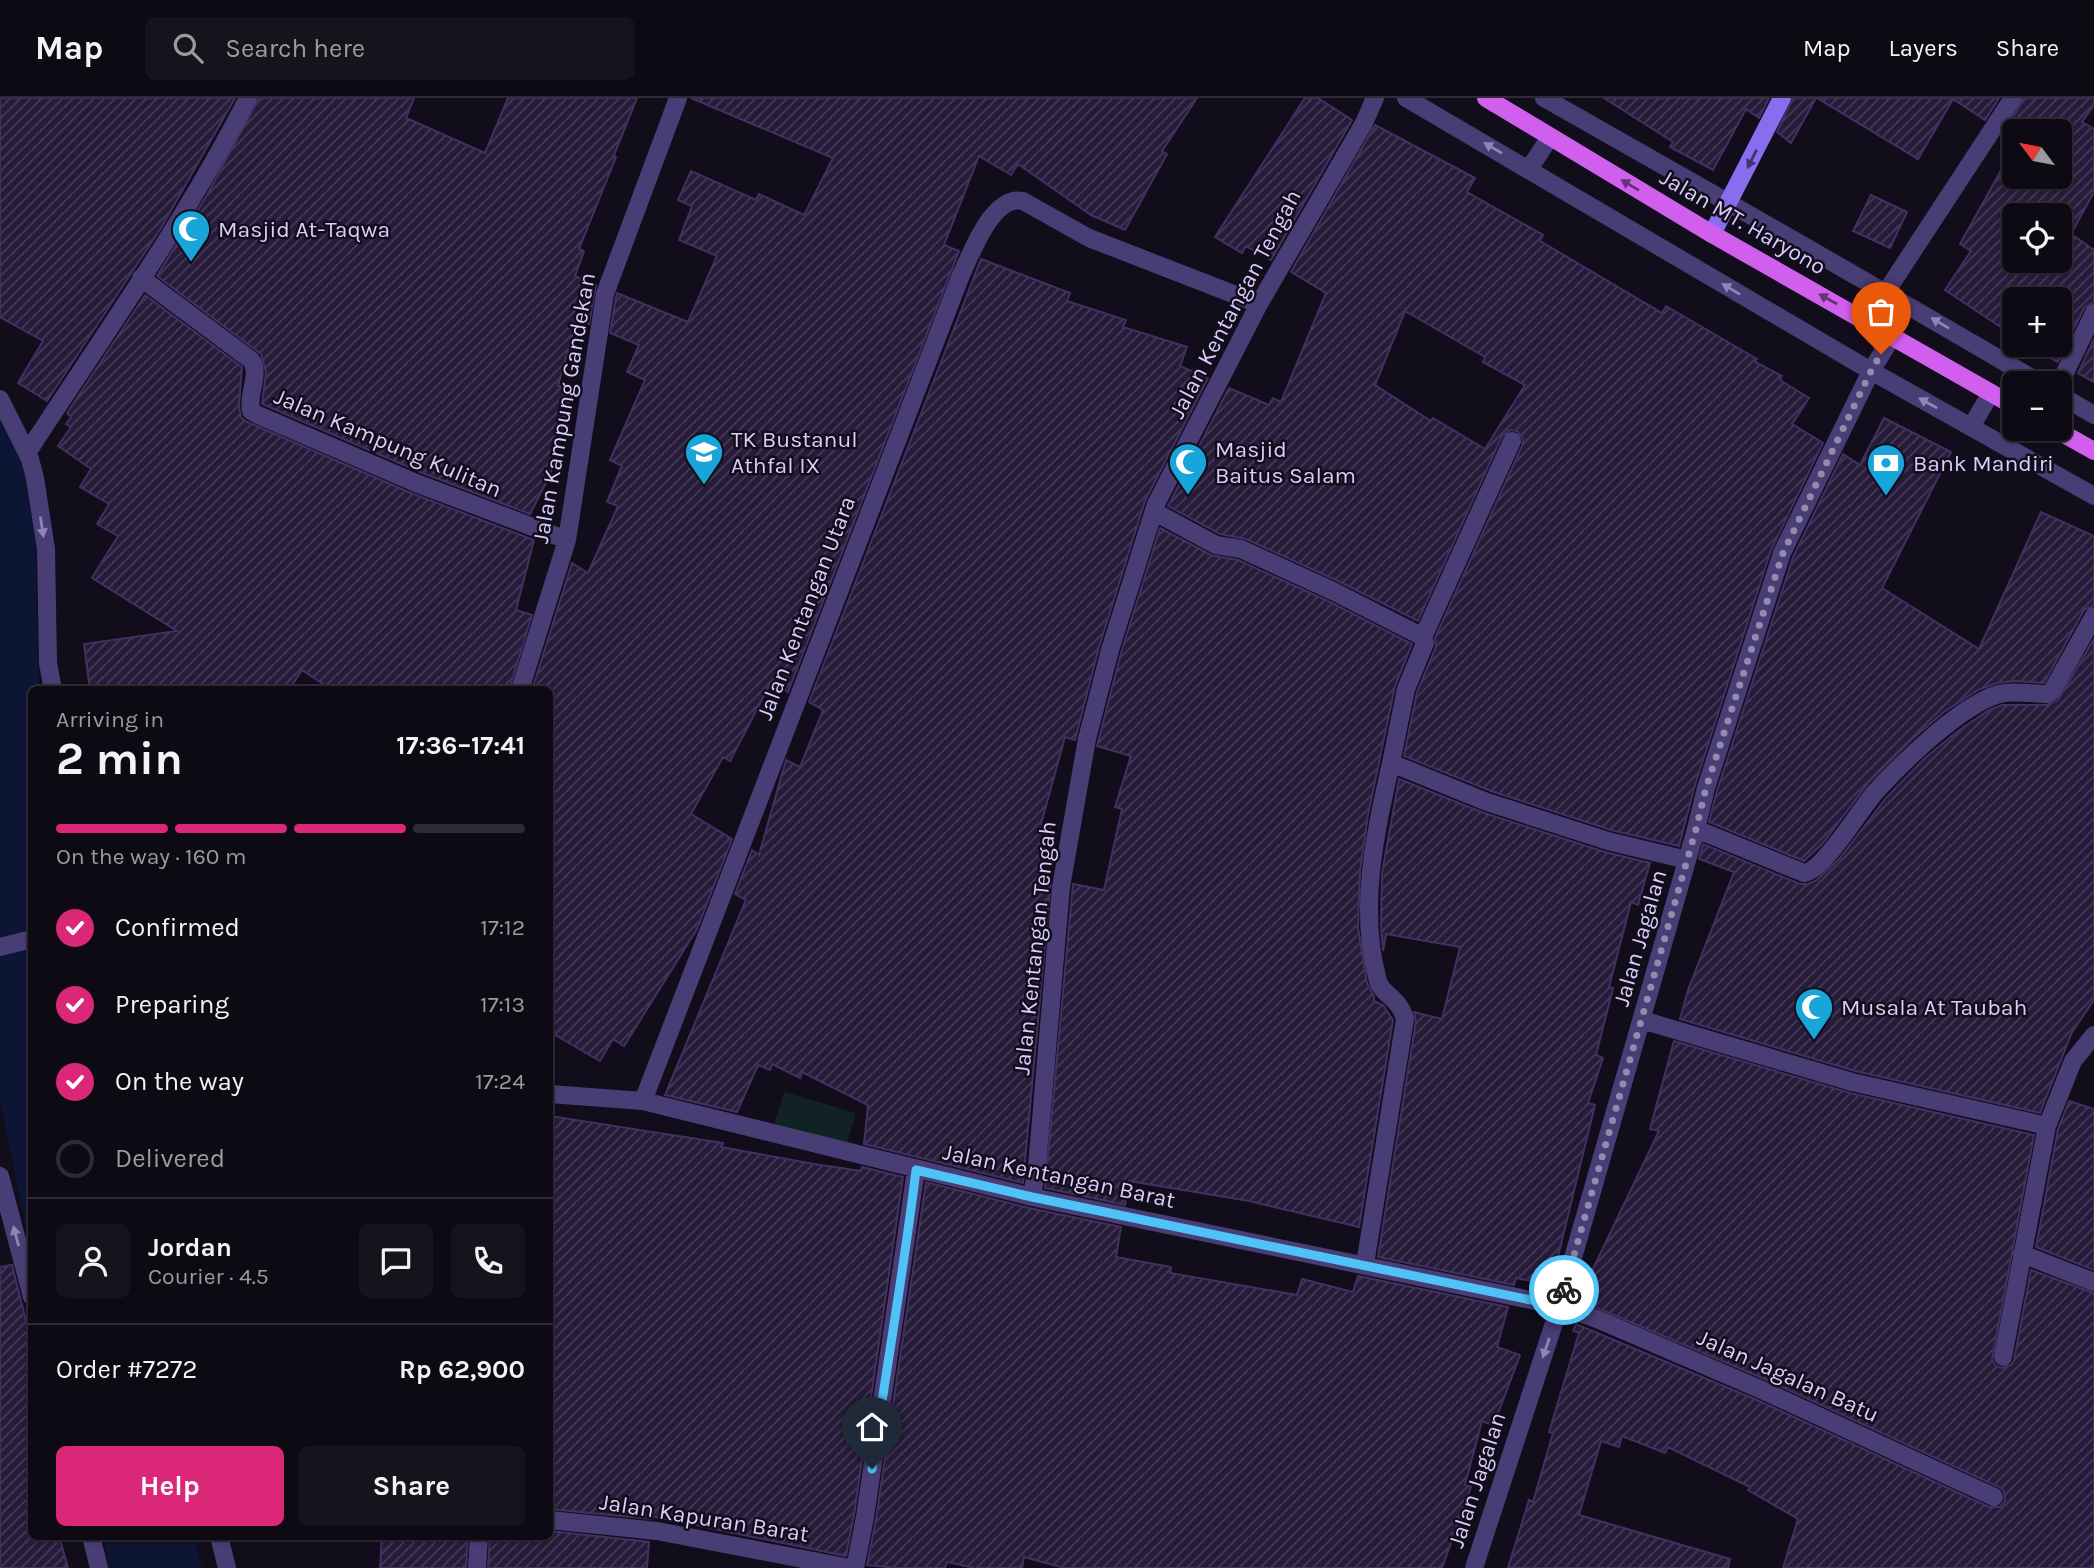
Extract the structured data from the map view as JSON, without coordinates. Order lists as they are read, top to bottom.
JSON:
{
  "streets": {
    "main road": ["Jalan MT. Haryono"],
    "street": [
      "Jalan Kentangan Tengah",
      "Jalan Kampung Gandekan",
      "Jalan Kampung Kulitan",
      "Jalan Kentangan Utara",
      "Jalan Jagalan",
      "Jalan Kentangan Barat",
      "Jalan Jagalan Batu",
      "Jalan Kapuran Barat"
    ]
  },
  "crossings": [
    ["Jalan MT. Haryono", "Jalan Jagalan"],
    ["Jalan Kentangan Tengah", "Jalan Kentangan Utara"],
    ["Jalan Kentangan Tengah", "Jalan Kentangan Barat"],
    ["Jalan Kampung Gandekan", "Jalan Kampung Kulitan"],
    ["Jalan Kentangan Utara", "Jalan Kentangan Barat"],
    ["Jalan Jagalan", "Jalan Kentangan Barat"],
    ["Jalan Jagalan", "Jalan Jagalan Batu"],
    ["Jalan Kentangan Barat", "Jalan Jagalan Batu"],
    ["Jalan Kentangan Barat", "Jalan Kapuran Barat"]
  ],
  "one_way": ["Jalan MT. Haryono"],
  "places": {
    "mosque": ["Masjid At-Taqwa", "Masjid Baitus Salam", "Musala At Taubah"],
    "school or university": ["TK Bustanul Athfal IX"],
    "bank": ["Bank Mandiri"]
  },
  "north": "top left",
  "page": {
    "header": "Map",
    "search": "Search here",
    "nav": ["Map", "Layers", "Share"],
    "map_buttons": ["+", "−"],
    "heading": ["2 min", "Arriving in", "17:36–17:41"],
    "panel": [
      "Jordan",
      "Courier · 4.5",
      "Order #7272",
      "Rp 62,900"
    ],
    "bar": "On the way · 160 m",
    "list": [
      ["Confirmed", "17:12"],
      ["Preparing", "17:13"],
      ["On the way", "17:24"],
      "Delivered"
    ],
    "buttons": ["Help", "Share"]
  }
}
